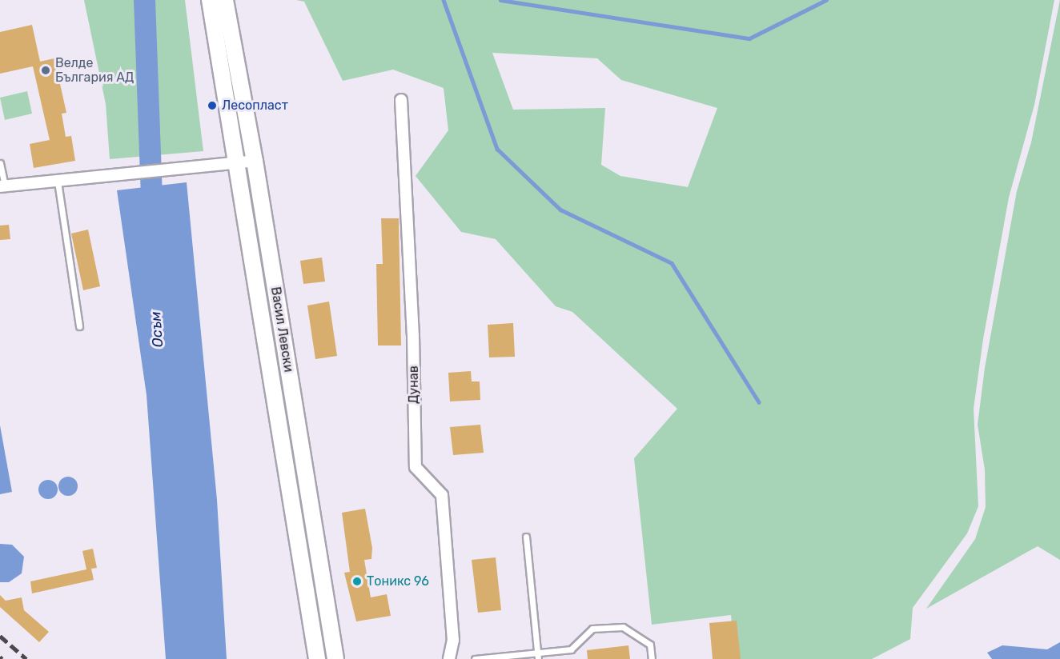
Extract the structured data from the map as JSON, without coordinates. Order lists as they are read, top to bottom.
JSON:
{
  "streets": {
    "main road": ["Васил Левски"],
    "street": ["Дунав"]
  },
  "water": ["Осъм"],
  "places": ["Велде България АД", "Лесопласт", "Тоникс 96"]
}
